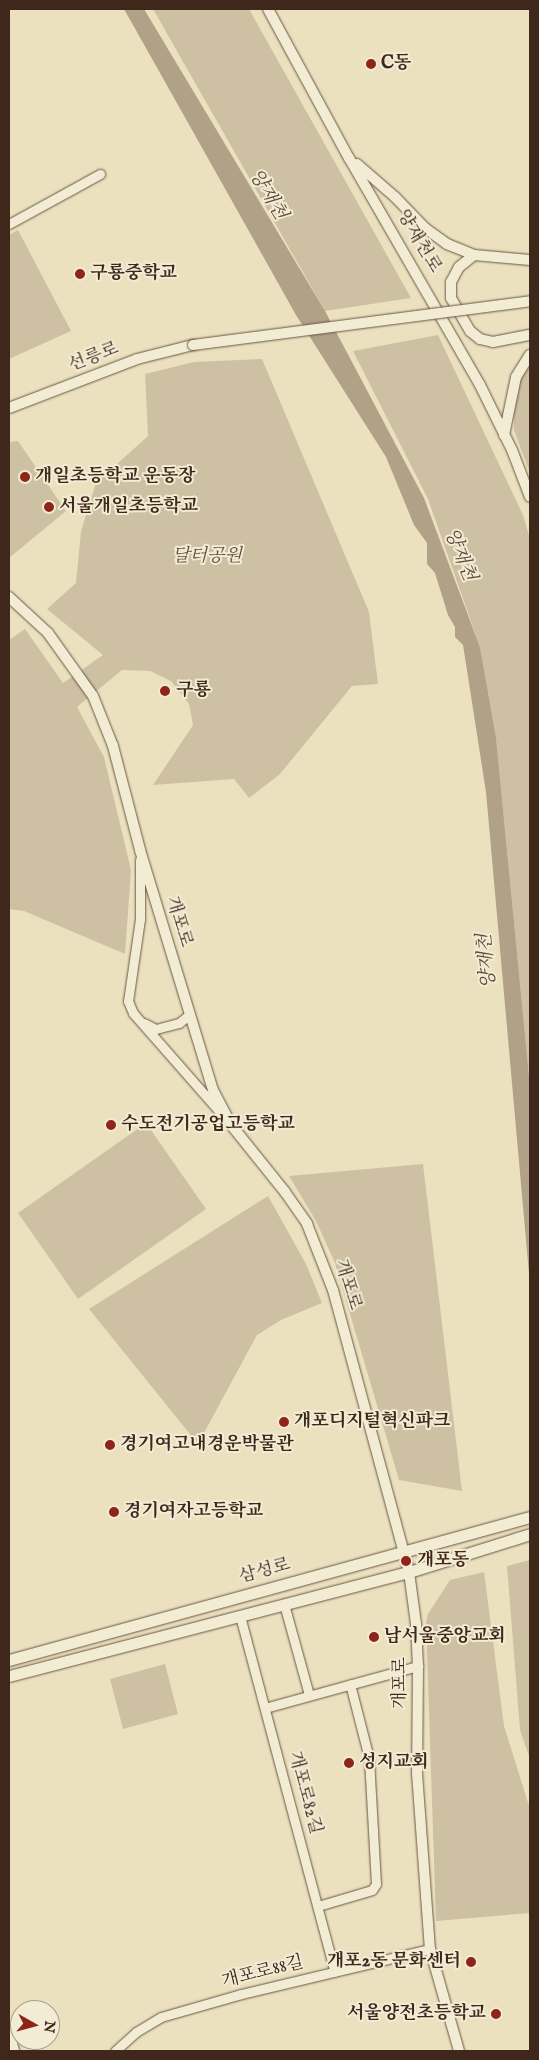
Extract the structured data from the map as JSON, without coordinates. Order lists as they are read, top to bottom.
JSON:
{
  "streets": {
    "main road": ["삼성로"],
    "street": [
      "양재천로",
      "선릉로",
      "개포로",
      "개포로82길",
      "개포로88길"
    ]
  },
  "crossings": [
    ["개포로", "삼성로"],
    ["개포로", "개포로88길"],
    ["삼성로", "개포로82길"],
    ["개포로82길", "개포로88길"]
  ],
  "water": ["양재천"],
  "parks": ["달터공원"],
  "places": [
    "C동",
    "구룡중학교",
    "개일초등학교 운동장",
    "서울개일초등학교",
    "구룡",
    "수도전기공업고등학교",
    "개포디지털혁신파크",
    "경기여고내경운박물관",
    "경기여자고등학교",
    "개포동",
    "남서울중앙교회",
    "성지교회",
    "개포2동 문화센터",
    "서울양전초등학교"
  ],
  "north": "right"
}
